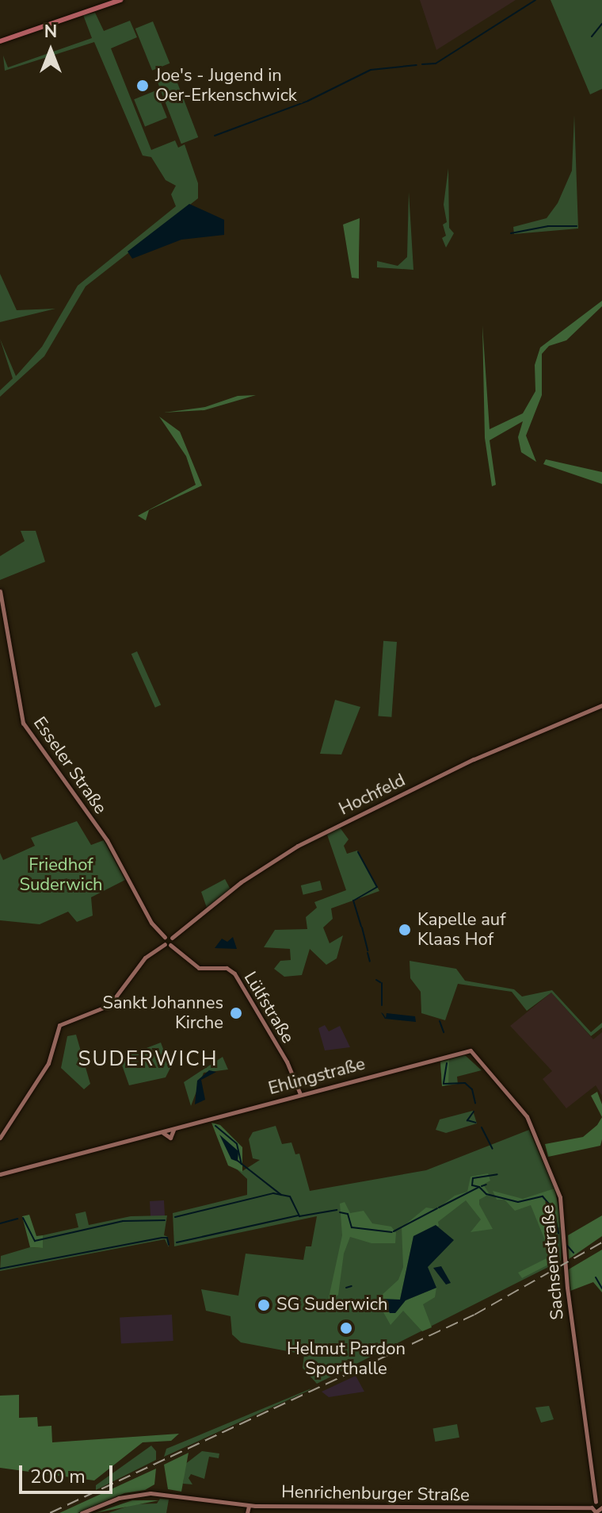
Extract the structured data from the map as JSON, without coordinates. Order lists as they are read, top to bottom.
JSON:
{
  "streets": {
    "street": [
      "Esseler Straße",
      "Hochfeld",
      "Lülfstraße",
      "Ehlingstraße",
      "Sachsenstraße",
      "Henrichenburger Straße"
    ]
  },
  "crossings": [
    ["Lülfstraße", "Ehlingstraße"],
    ["Ehlingstraße", "Sachsenstraße"]
  ],
  "districts": ["SUDERWICH"],
  "parks": ["Friedhof Suderwich"],
  "places": [
    "Joe's - Jugend in Oer-Erkenschwick",
    "Kapelle auf Klaas Hof",
    "Sankt Johannes Kirche",
    "SG Suderwich",
    "Helmut Pardon Sporthalle"
  ],
  "scale_bar": "200 m",
  "north": "top"
}
